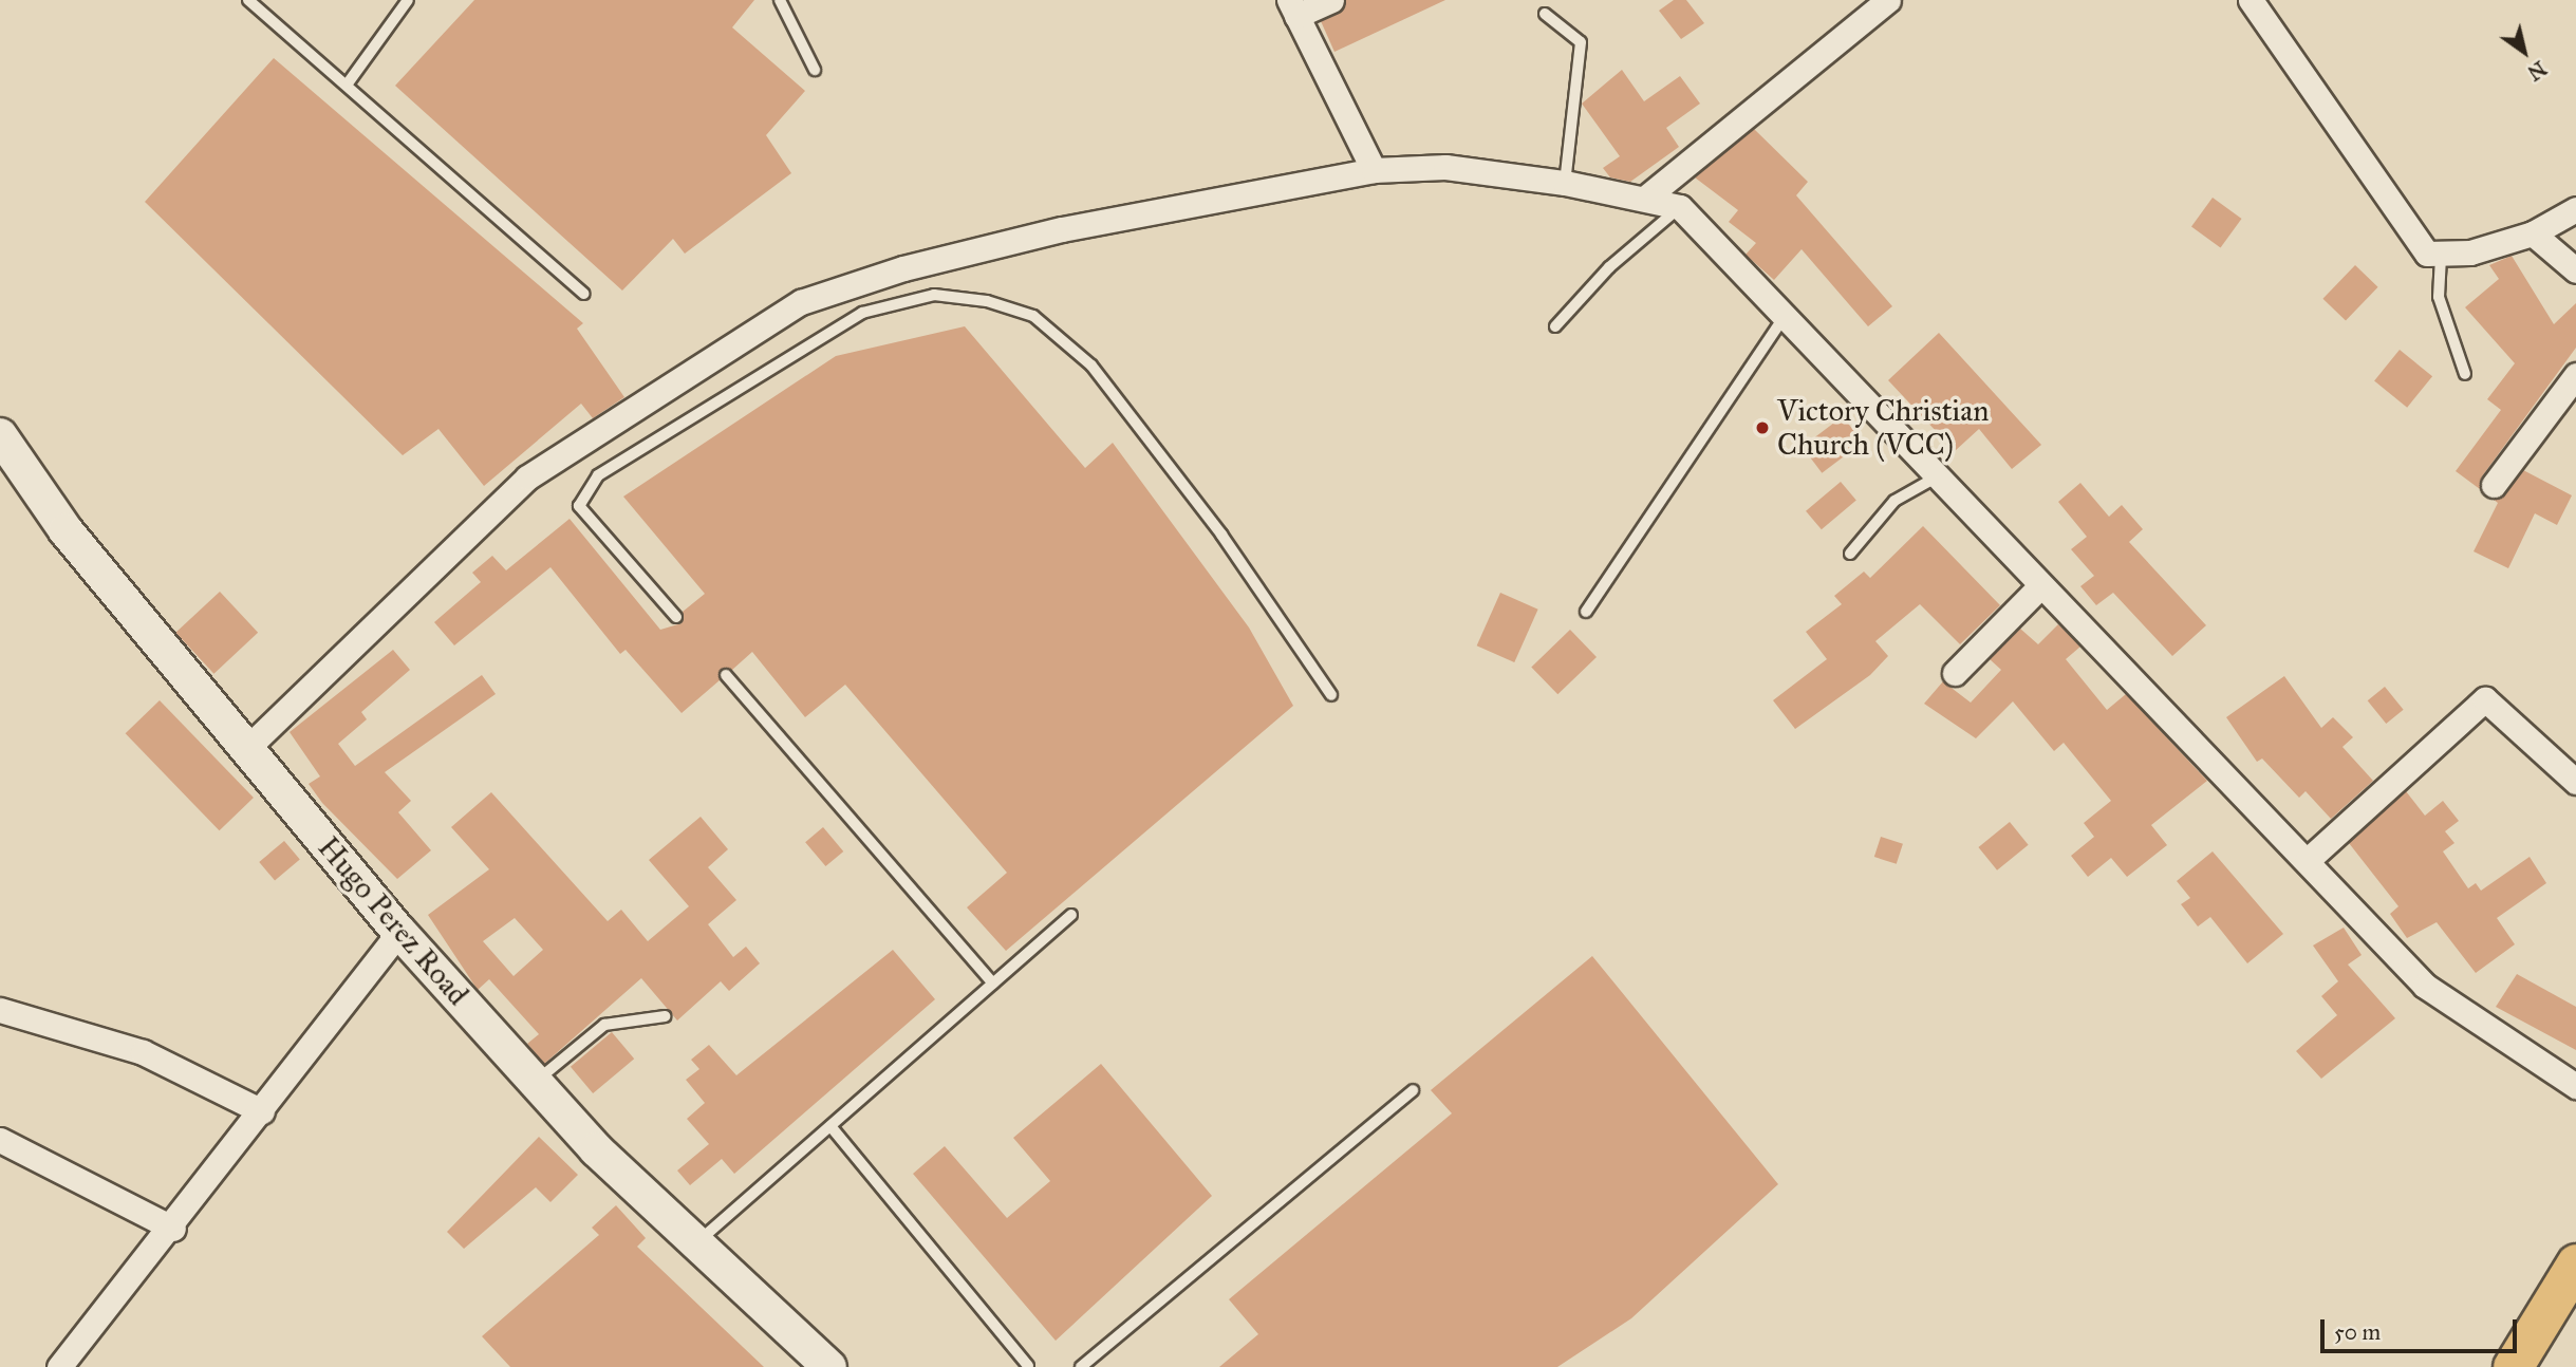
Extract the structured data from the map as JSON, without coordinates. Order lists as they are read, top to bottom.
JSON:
{
  "streets": {
    "street": ["Hugo Perez Road"]
  },
  "places": ["Victory Christian Church (VCC)"],
  "scale_bar": "50 m",
  "north": "bottom right"
}
